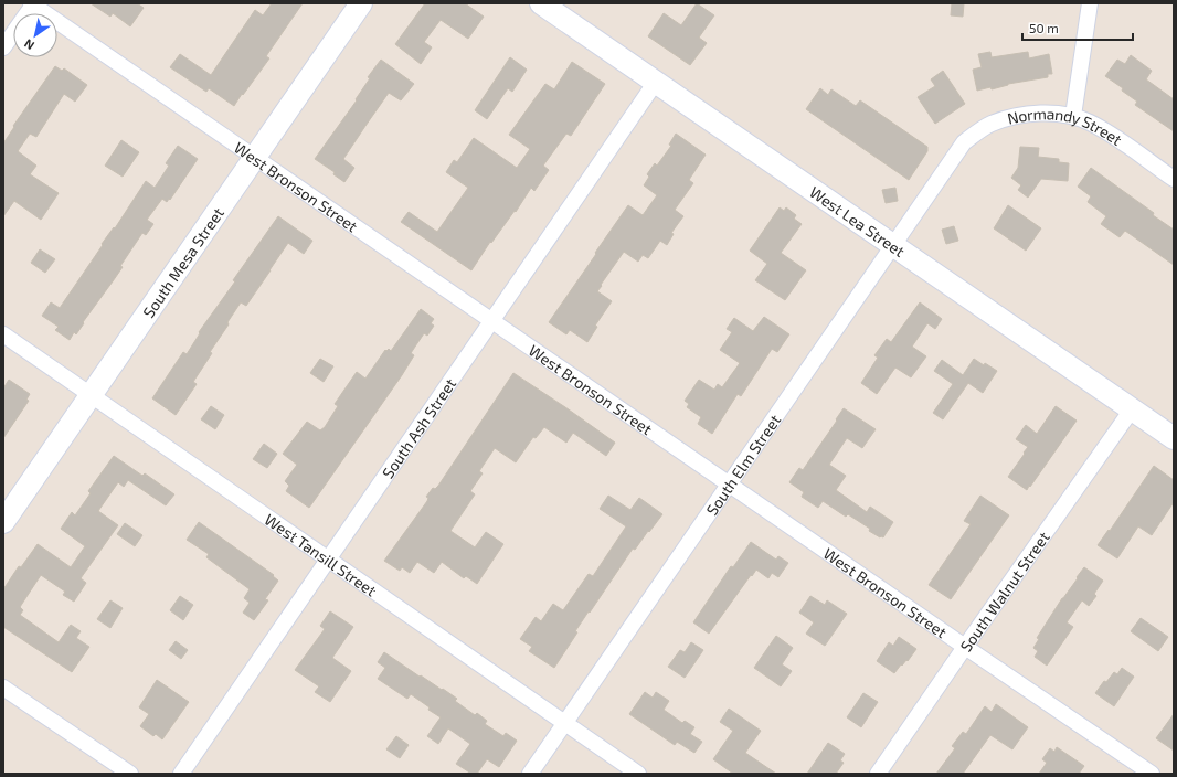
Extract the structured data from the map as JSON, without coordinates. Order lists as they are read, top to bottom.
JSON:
{
  "streets": {
    "main road": ["West Lea Street", "South Mesa Street"],
    "street": [
      "Normandy Street",
      "West Bronson Street",
      "South Ash Street",
      "South Elm Street",
      "West Tansill Street",
      "South Walnut Street"
    ]
  },
  "crossings": [
    ["Normandy Street", "South Elm Street"],
    ["West Bronson Street", "South Mesa Street"],
    ["West Bronson Street", "South Ash Street"],
    ["West Bronson Street", "South Elm Street"],
    ["West Bronson Street", "South Walnut Street"],
    ["West Lea Street", "South Ash Street"],
    ["West Lea Street", "South Elm Street"],
    ["West Lea Street", "South Walnut Street"],
    ["South Mesa Street", "West Tansill Street"],
    ["South Ash Street", "West Tansill Street"],
    ["South Elm Street", "West Tansill Street"]
  ],
  "scale_bar": "50 m",
  "north": "bottom left"
}
